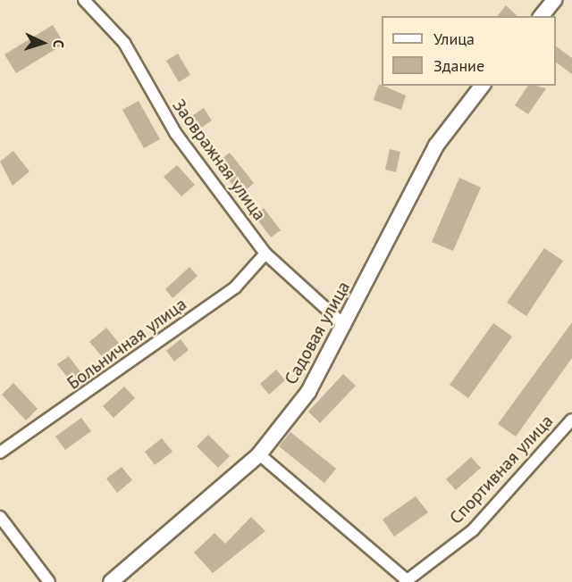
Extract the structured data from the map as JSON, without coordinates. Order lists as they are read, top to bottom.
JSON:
{
  "streets": {
    "street": [
      "Заовражная улица",
      "Садовая улица",
      "Больничная улица",
      "Спортивная улица"
    ]
  },
  "crossings": [
    ["Заовражная улица", "Садовая улица"],
    ["Заовражная улица", "Больничная улица"]
  ],
  "legend": ["Улица", "Здание"],
  "north": "right"
}
